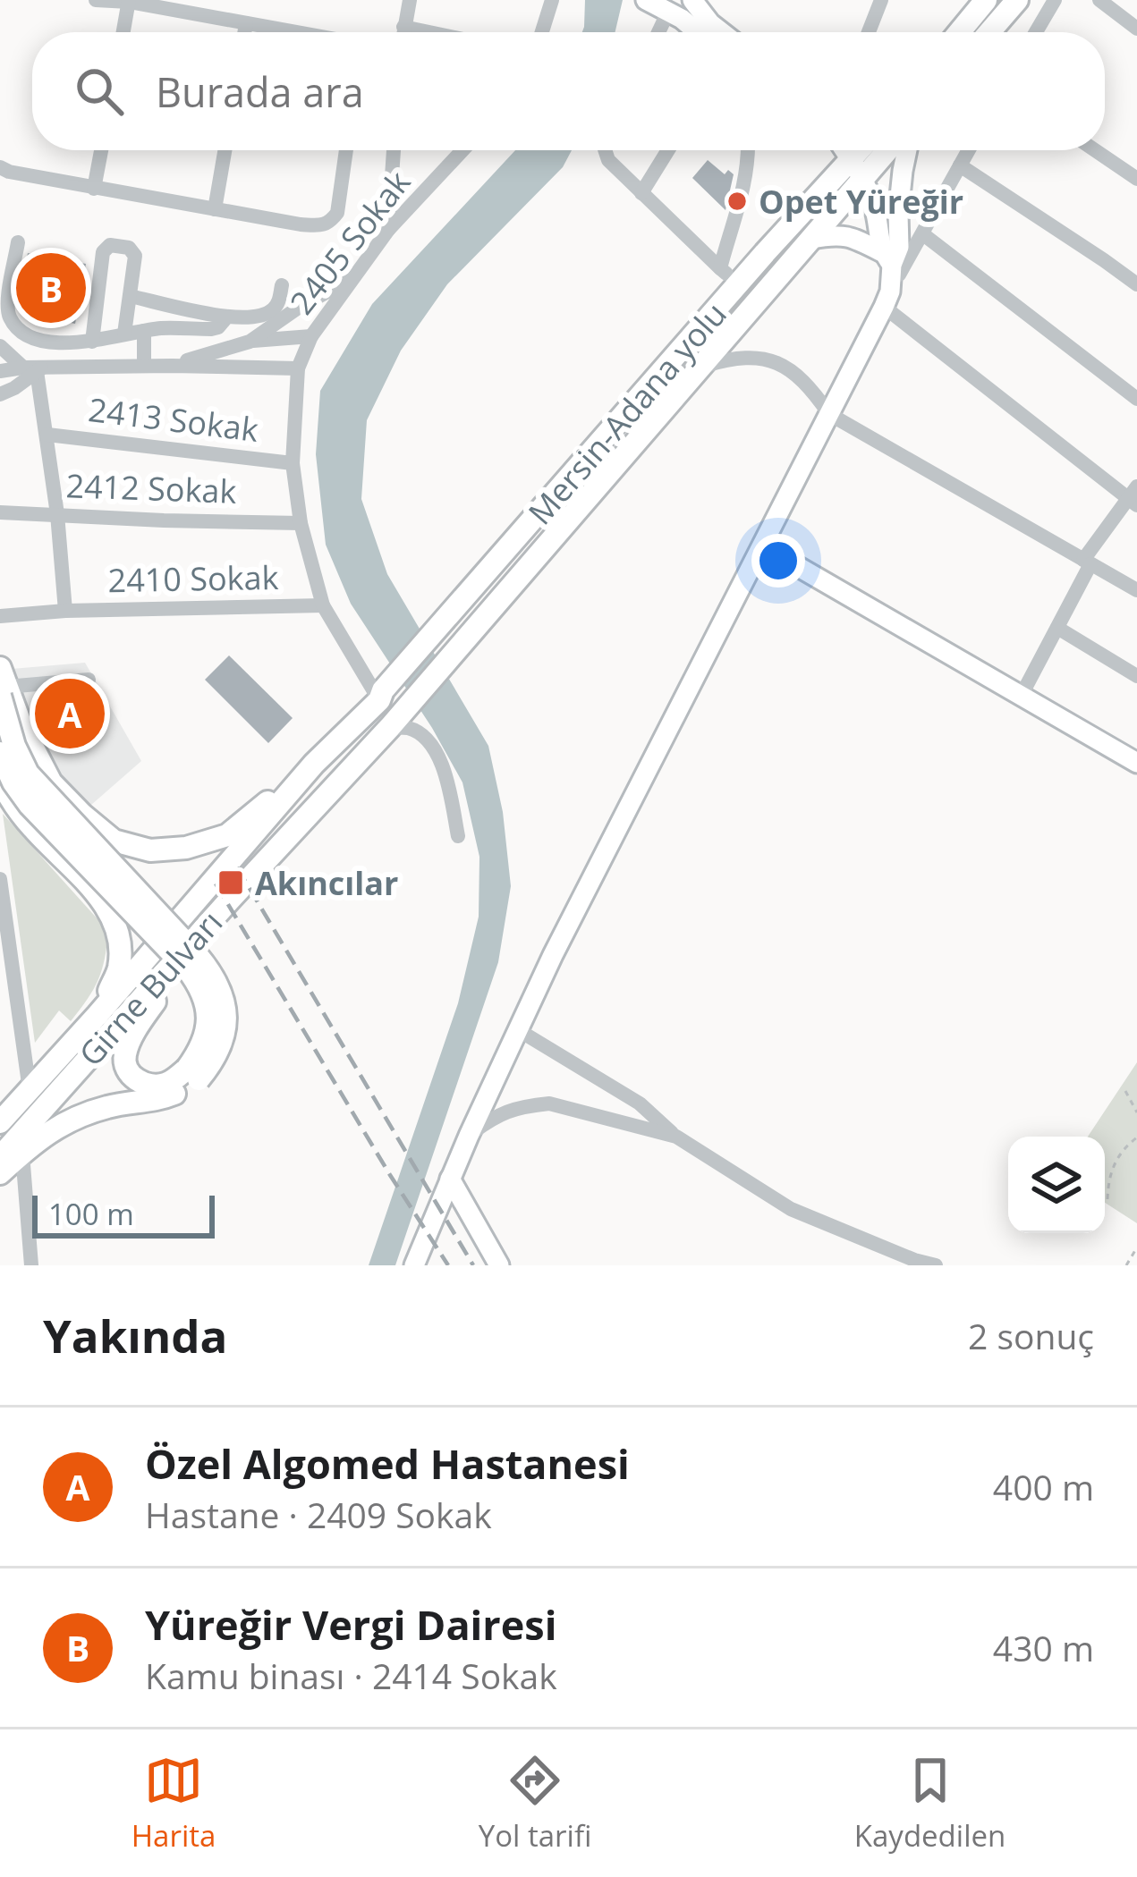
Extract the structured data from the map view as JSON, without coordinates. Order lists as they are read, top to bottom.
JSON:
{
  "streets": {
    "highway": ["Mersin-Adana yolu", "Girne Bulvarı"],
    "street": [
      "2405 Sokak",
      "2413 Sokak",
      "2412 Sokak",
      "2410 Sokak"
    ]
  },
  "crossings": [
    ["2405 Sokak", "Mersin-Adana yolu"],
    ["2405 Sokak", "2413 Sokak"],
    ["2405 Sokak", "2412 Sokak"],
    ["2405 Sokak", "2410 Sokak"],
    ["2405 Sokak", "Girne Bulvarı"],
    ["Mersin-Adana yolu", "Girne Bulvarı"]
  ],
  "places": {
    "other": ["Opet Yüreğir"],
    "transit": ["Akıncılar"]
  },
  "scale_bar": "100 m",
  "page": {
    "search": "Burada ara",
    "pins": ["B", "A"],
    "scale": "100 m",
    "heading": ["Yakında", "2 sonuç"],
    "list": [
      {
        "mark": "A",
        "name": "Özel Algomed Hastanesi",
        "note": "Hastane · 2409 Sokak",
        "value": "400 m"
      },
      {
        "mark": "B",
        "name": "Yüreğir Vergi Dairesi",
        "note": "Kamu binası · 2414 Sokak",
        "value": "430 m"
      }
    ],
    "nav": ["Harita", "Yol tarifi", "Kaydedilen"]
  }
}
